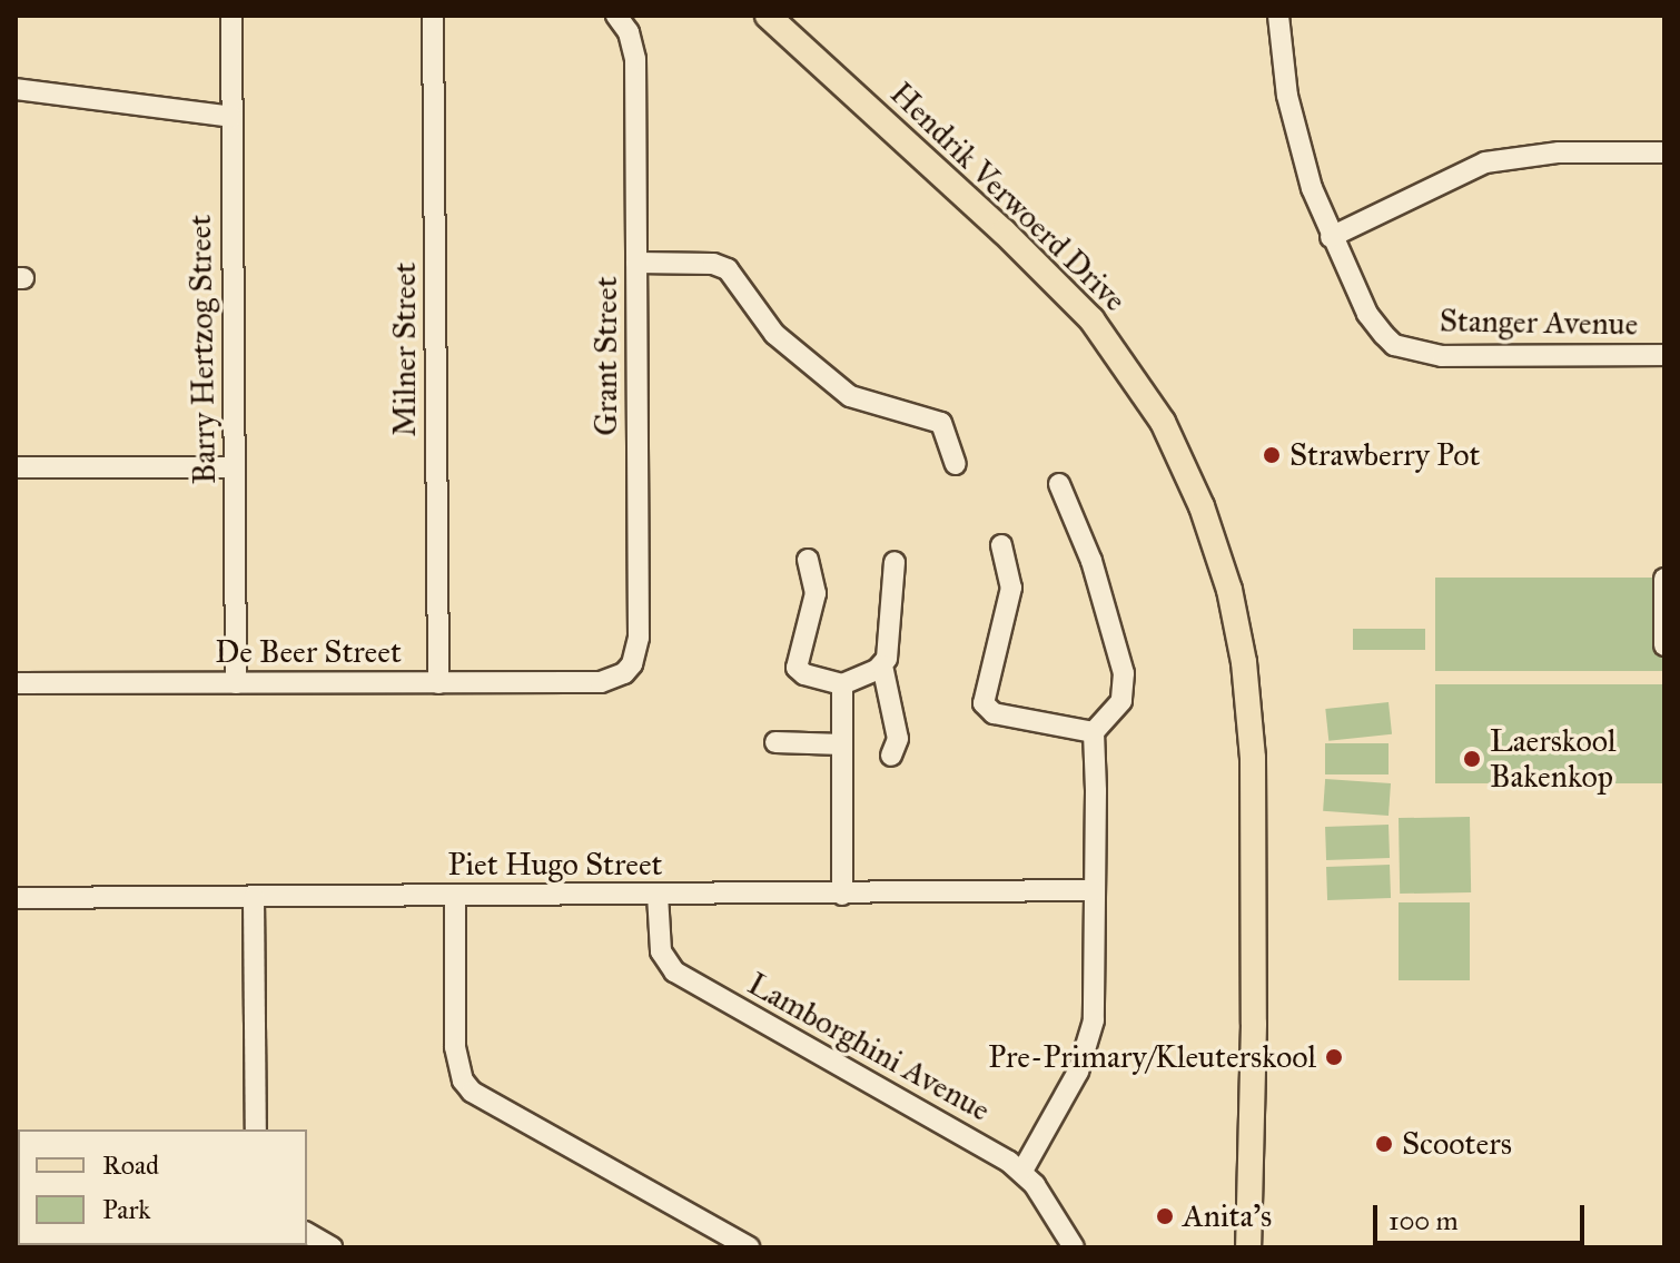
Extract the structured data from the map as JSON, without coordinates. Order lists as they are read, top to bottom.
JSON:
{
  "streets": {
    "main road": ["Hendrik Verwoerd Drive"],
    "street": [
      "Stanger Avenue",
      "Barry Hertzog Street",
      "Milner Street",
      "Grant Street",
      "De Beer Street",
      "Piet Hugo Street",
      "Lamborghini Avenue"
    ]
  },
  "crossings": [
    ["Barry Hertzog Street", "De Beer Street"],
    ["Milner Street", "De Beer Street"],
    ["Grant Street", "De Beer Street"],
    ["Piet Hugo Street", "Lamborghini Avenue"]
  ],
  "places": [
    "Strawberry Pot",
    "Laerskool Bakenkop",
    "Pre-Primary/Kleuterskool",
    "Scooters",
    "Anita's"
  ],
  "legend": ["Road", "Park"],
  "scale_bar": "100 m"
}
